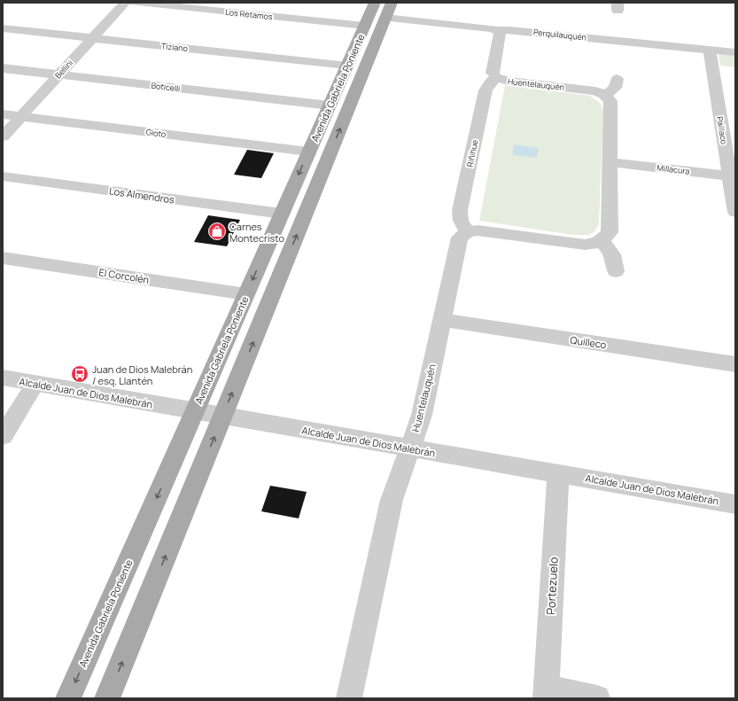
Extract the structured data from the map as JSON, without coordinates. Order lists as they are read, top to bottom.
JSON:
{
  "streets": {
    "main road": ["Avenida Gabriela Poniente"],
    "street": [
      "Los Retamos",
      "Perquilauquén",
      "Tiziano",
      "Bellini",
      "Huentelauquén",
      "Boticelli",
      "Paillaco",
      "Gioto",
      "Riñihue",
      "Millacura",
      "Los Almendros",
      "El Corcolén",
      "Quilleco",
      "Alcalde Juan de Dios Malebrán",
      "Portezuelo"
    ]
  },
  "crossings": [
    ["Los Retamos", "Avenida Gabriela Poniente"],
    ["Perquilauquén", "Huentelauquén"],
    ["Perquilauquén", "Avenida Gabriela Poniente"],
    ["Perquilauquén", "Paillaco"],
    ["Tiziano", "Bellini"],
    ["Tiziano", "Avenida Gabriela Poniente"],
    ["Bellini", "Boticelli"],
    ["Bellini", "Gioto"],
    ["Huentelauquén", "Riñihue"],
    ["Huentelauquén", "Quilleco"],
    ["Huentelauquén", "Alcalde Juan de Dios Malebrán"],
    ["Boticelli", "Avenida Gabriela Poniente"],
    ["Avenida Gabriela Poniente", "Gioto"],
    ["Avenida Gabriela Poniente", "Los Almendros"],
    ["Avenida Gabriela Poniente", "El Corcolén"],
    ["Avenida Gabriela Poniente", "Alcalde Juan de Dios Malebrán"],
    ["Paillaco", "Millacura"],
    ["Alcalde Juan de Dios Malebrán", "Portezuelo"]
  ],
  "places": {
    "shop": ["Carnes Montecristo"],
    "bus stop": ["Juan de Dios Malebrán / esq. Llantén"]
  }
}
